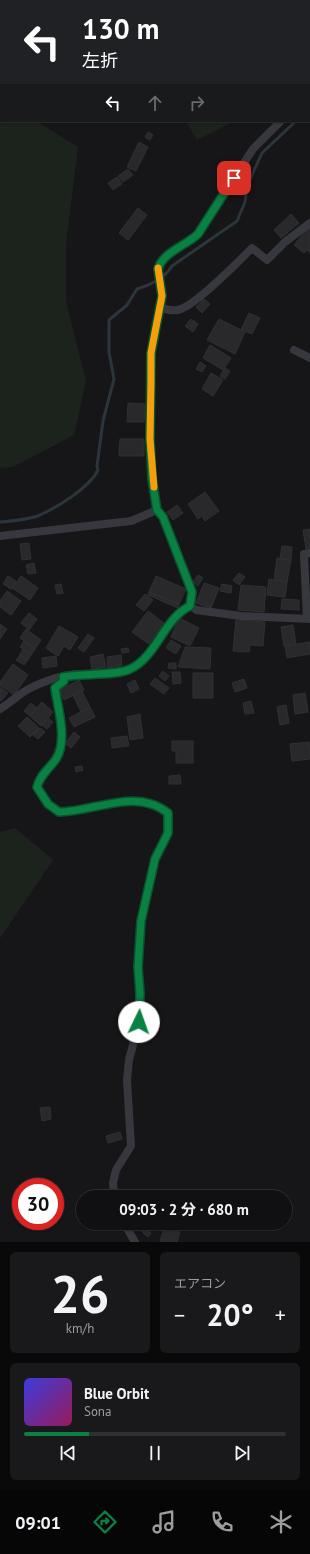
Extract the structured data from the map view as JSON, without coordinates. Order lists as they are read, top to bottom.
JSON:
{
  "page": {
    "turn": ["130 m", "左折"],
    "limit": "30",
    "trip": "09:03 · 2 分 · 680 m",
    "tile": [
      ["26", "km/h"],
      "エアコン"
    ],
    "heat": ["−", "20°", "+"],
    "song": ["Blue Orbit", "Sona"],
    "tabs": "09:01"
  }
}
